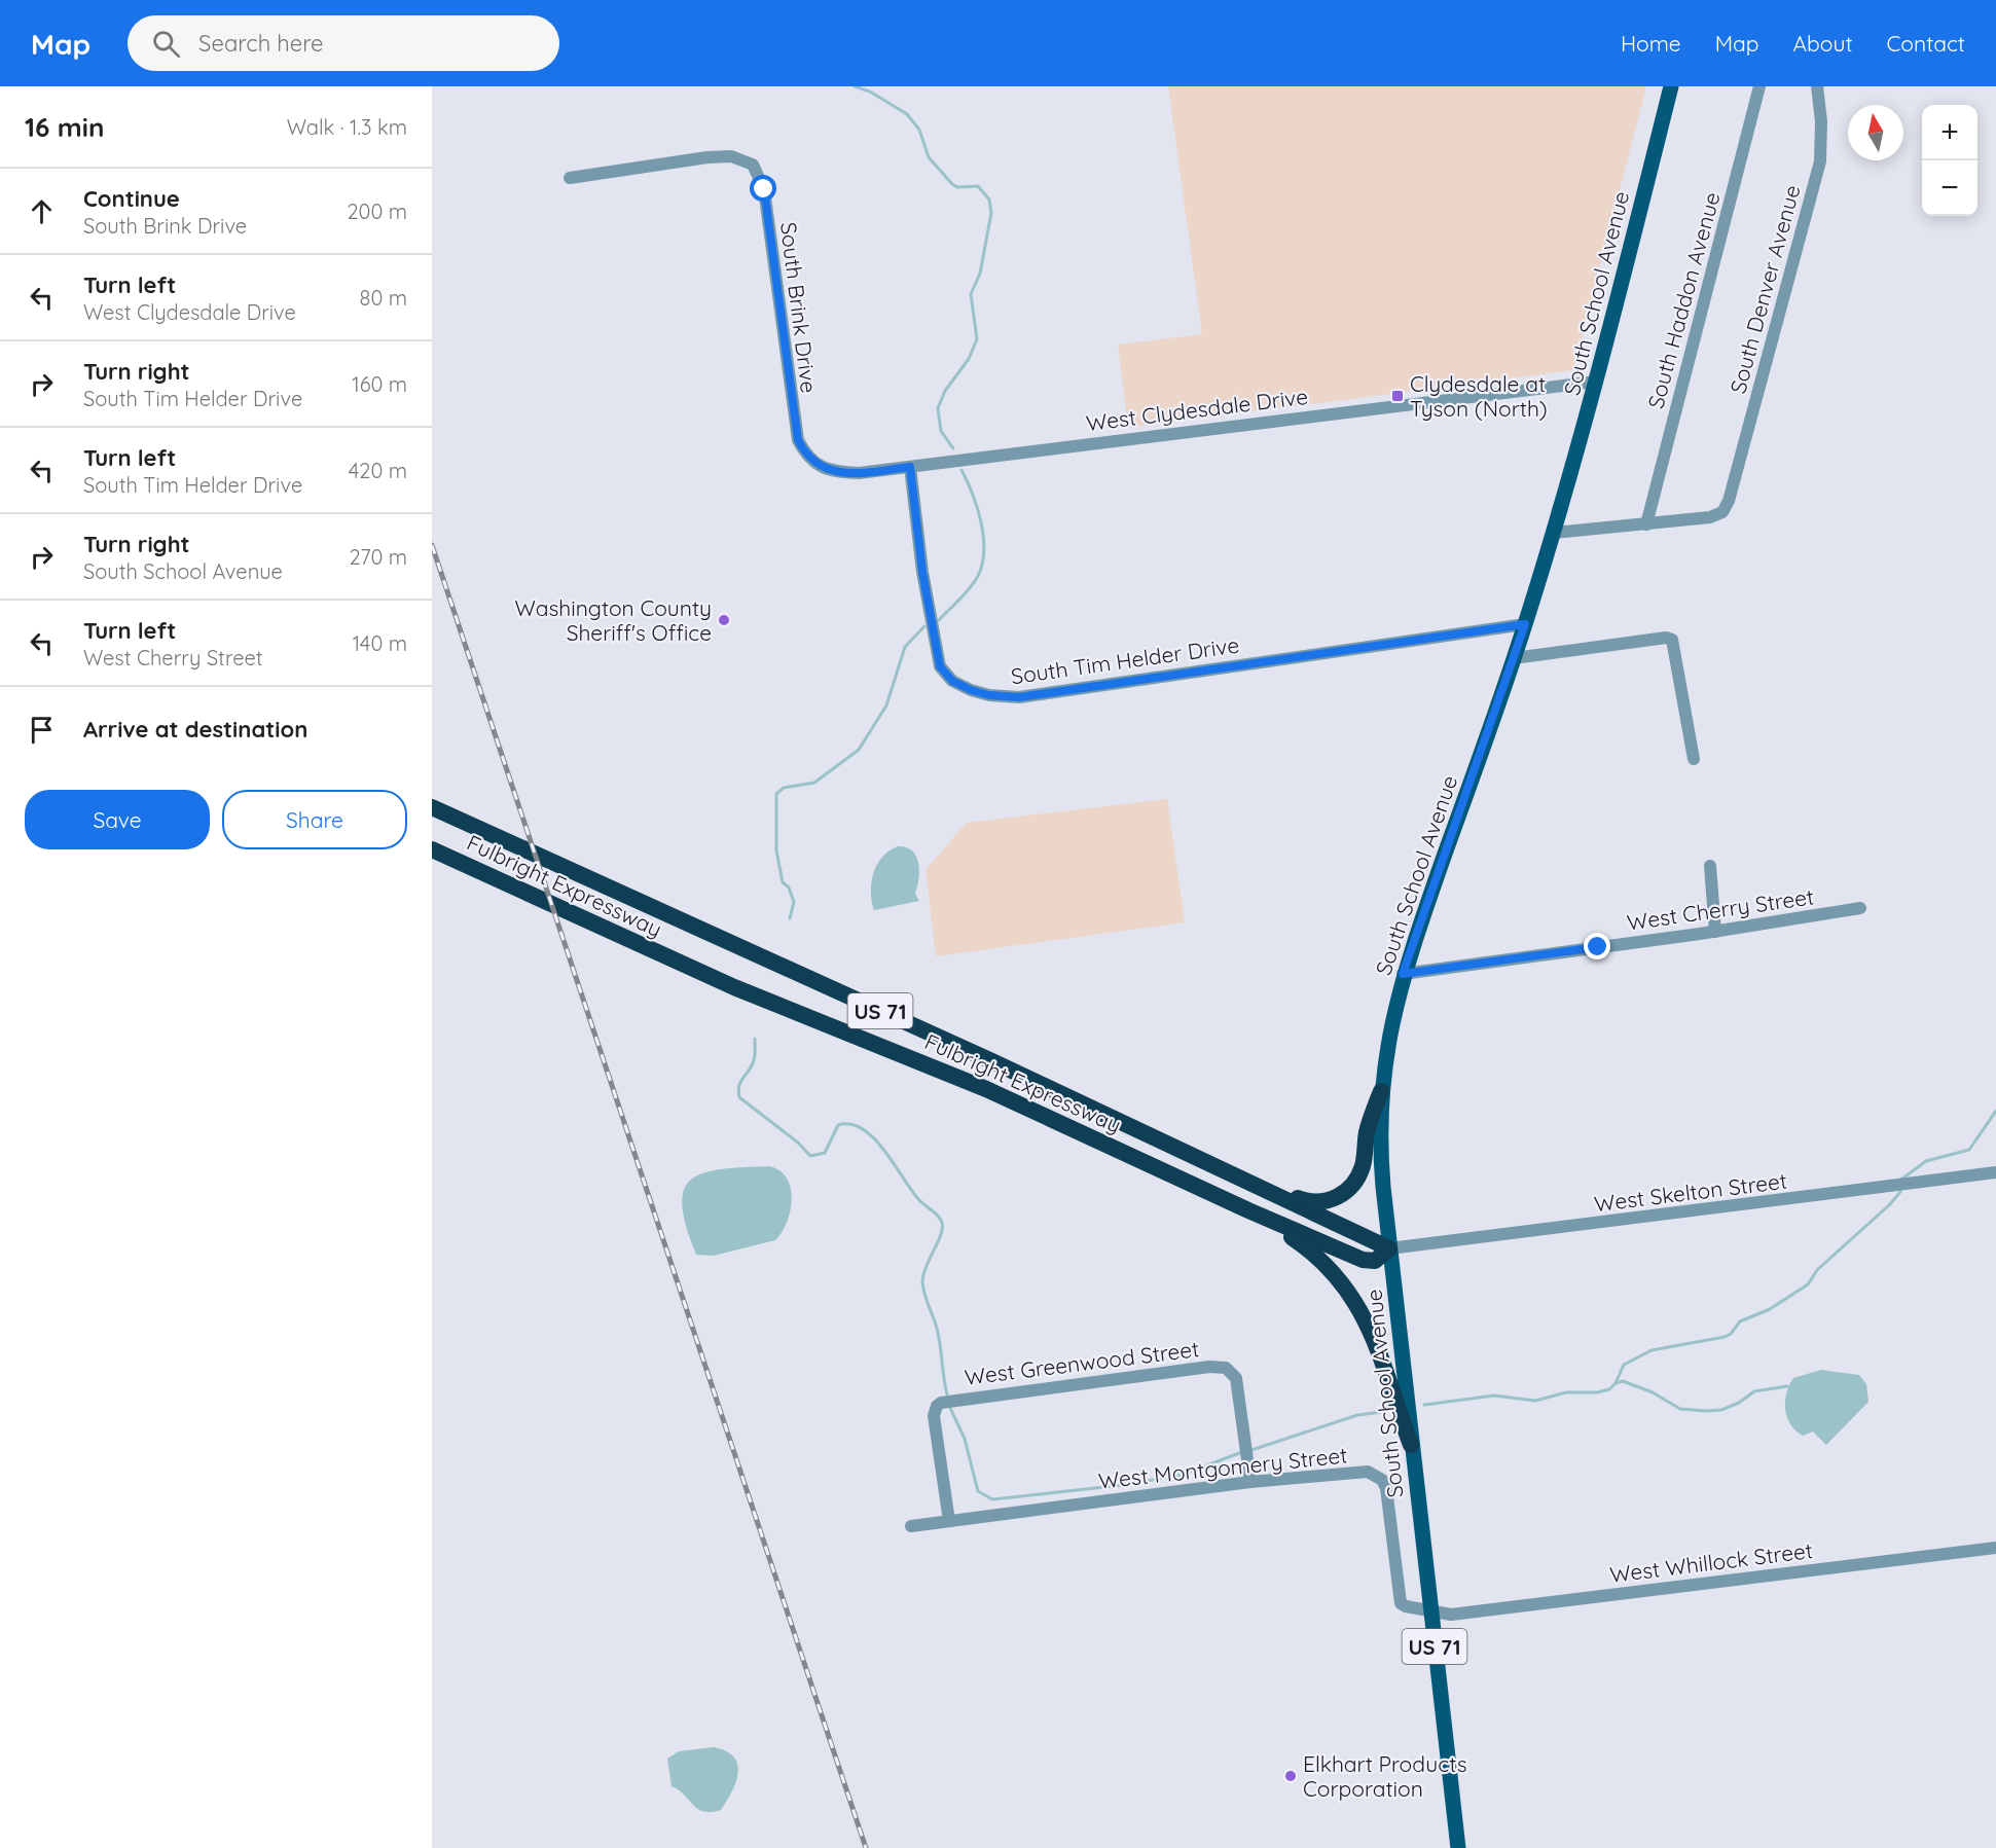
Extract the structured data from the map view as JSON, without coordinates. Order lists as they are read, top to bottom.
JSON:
{
  "streets": {
    "highway": ["Fulbright Expressway", "US 71"],
    "main road": ["South School Avenue"],
    "street": [
      "South Denver Avenue",
      "South Haddon Avenue",
      "South Brink Drive",
      "West Clydesdale Drive",
      "South Tim Helder Drive",
      "West Cherry Street",
      "West Skelton Street",
      "West Greenwood Street",
      "West Montgomery Street",
      "West Whillock Street"
    ]
  },
  "crossings": [
    ["South Denver Avenue", "South Haddon Avenue"],
    ["South School Avenue", "West Clydesdale Drive"],
    ["South School Avenue", "South Tim Helder Drive"],
    ["South School Avenue", "Fulbright Expressway"],
    ["South School Avenue", "West Cherry Street"],
    ["South School Avenue", "US 71"],
    ["South School Avenue", "West Skelton Street"],
    ["South School Avenue", "West Montgomery Street"],
    ["South School Avenue", "West Whillock Street"],
    ["South Brink Drive", "West Clydesdale Drive"],
    ["West Clydesdale Drive", "South Tim Helder Drive"],
    ["Fulbright Expressway", "US 71"],
    ["Fulbright Expressway", "West Skelton Street"],
    ["US 71", "West Skelton Street"],
    ["West Greenwood Street", "West Montgomery Street"],
    ["West Montgomery Street", "West Whillock Street"]
  ],
  "places": {
    "transit": ["Clydesdale at Tyson (North)"],
    "other": ["Washington County Sheriff's Office", "Elkhart Products Corporation"]
  },
  "north": "top",
  "page": {
    "header": "Map",
    "search": "Search here",
    "nav": [
      "Home",
      "Map",
      "About",
      "Contact"
    ],
    "heading": ["16 min", "Walk · 1.3 km"],
    "map_buttons": ["+", "−"],
    "list": [
      ["Continue", "South Brink Drive", "200 m"],
      ["Turn left", "West Clydesdale Drive", "80 m"],
      ["Turn right", "South Tim Helder Drive", "160 m"],
      ["Turn left", "South Tim Helder Drive", "420 m"],
      ["Turn right", "South School Avenue", "270 m"],
      ["Turn left", "West Cherry Street", "140 m"],
      "Arrive at destination"
    ],
    "buttons": ["Save", "Share"]
  }
}
